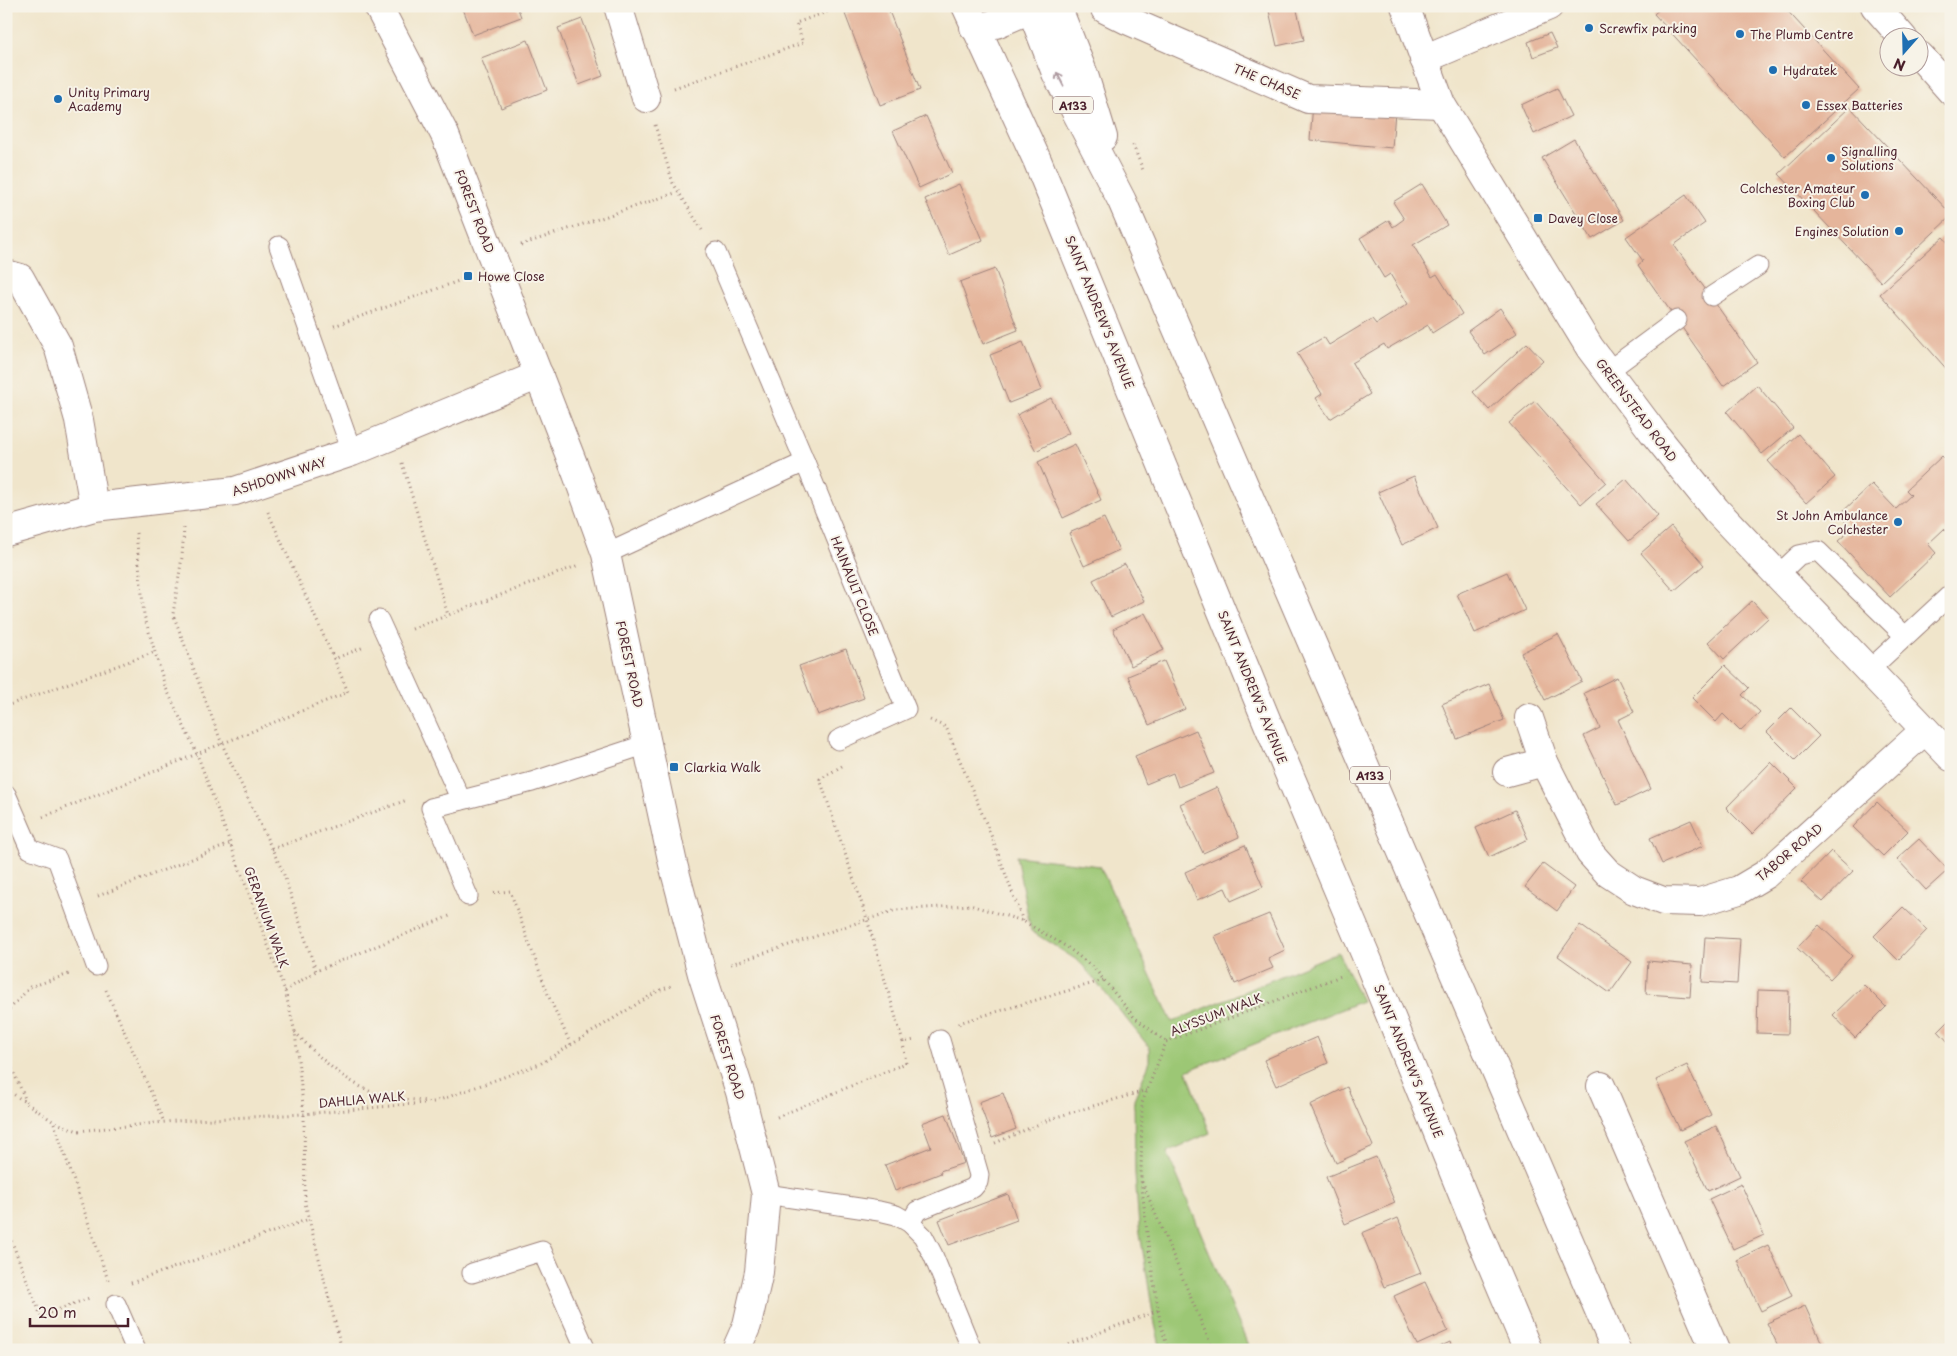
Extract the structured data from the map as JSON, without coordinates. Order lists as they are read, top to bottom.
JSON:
{
  "streets": {
    "street": [
      "THE CHASE",
      "A133",
      "FOREST ROAD",
      "SAINT ANDREW'S AVENUE",
      "GREENSTEAD ROAD",
      "ASHDOWN WAY",
      "TABOR ROAD"
    ],
    "lane": ["HAINAULT CLOSE"],
    "path": ["GERANIUM WALK", "ALYSSUM WALK", "DAHLIA WALK"]
  },
  "crossings": [
    ["THE CHASE", "GREENSTEAD ROAD"],
    ["FOREST ROAD", "ASHDOWN WAY"],
    ["FOREST ROAD", "DAHLIA WALK"],
    ["SAINT ANDREW'S AVENUE", "ALYSSUM WALK"],
    ["GREENSTEAD ROAD", "TABOR ROAD"],
    ["ASHDOWN WAY", "GERANIUM WALK"],
    ["GERANIUM WALK", "DAHLIA WALK"]
  ],
  "places": {
    "other": [
      "Screwfix parking",
      "The Plumb Centre",
      "Hydratek",
      "Unity Primary Academy",
      "Essex Batteries",
      "Signalling Solutions",
      "Colchester Amateur Boxing Club",
      "Engines Solution",
      "St John Ambulance Colchester"
    ],
    "transit": ["Davey Close", "Howe Close", "Clarkia Walk"]
  },
  "scale_bar": "20 m",
  "north": "bottom"
}
